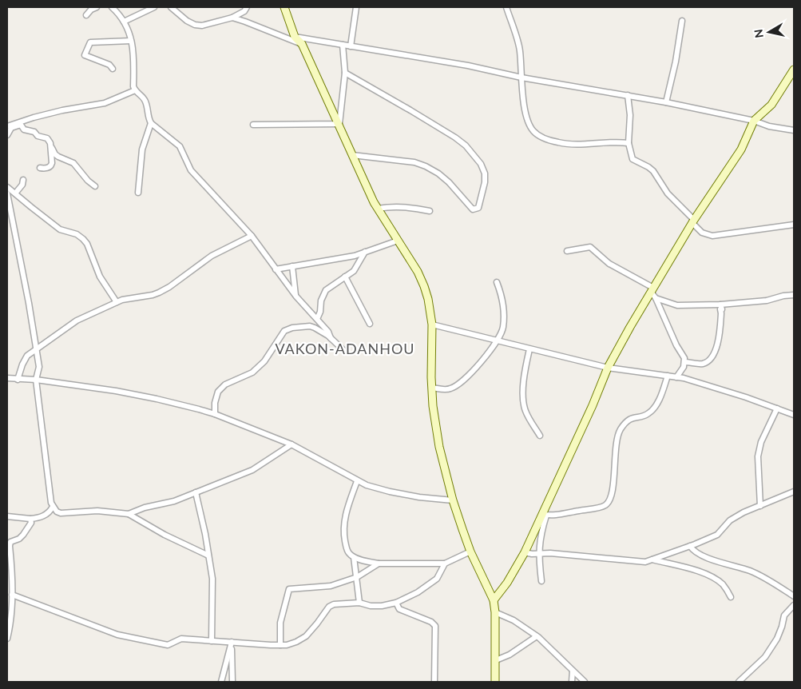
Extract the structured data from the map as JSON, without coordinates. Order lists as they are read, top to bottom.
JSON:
{
  "districts": ["VAKON-ADANHOU"],
  "north": "left"
}
